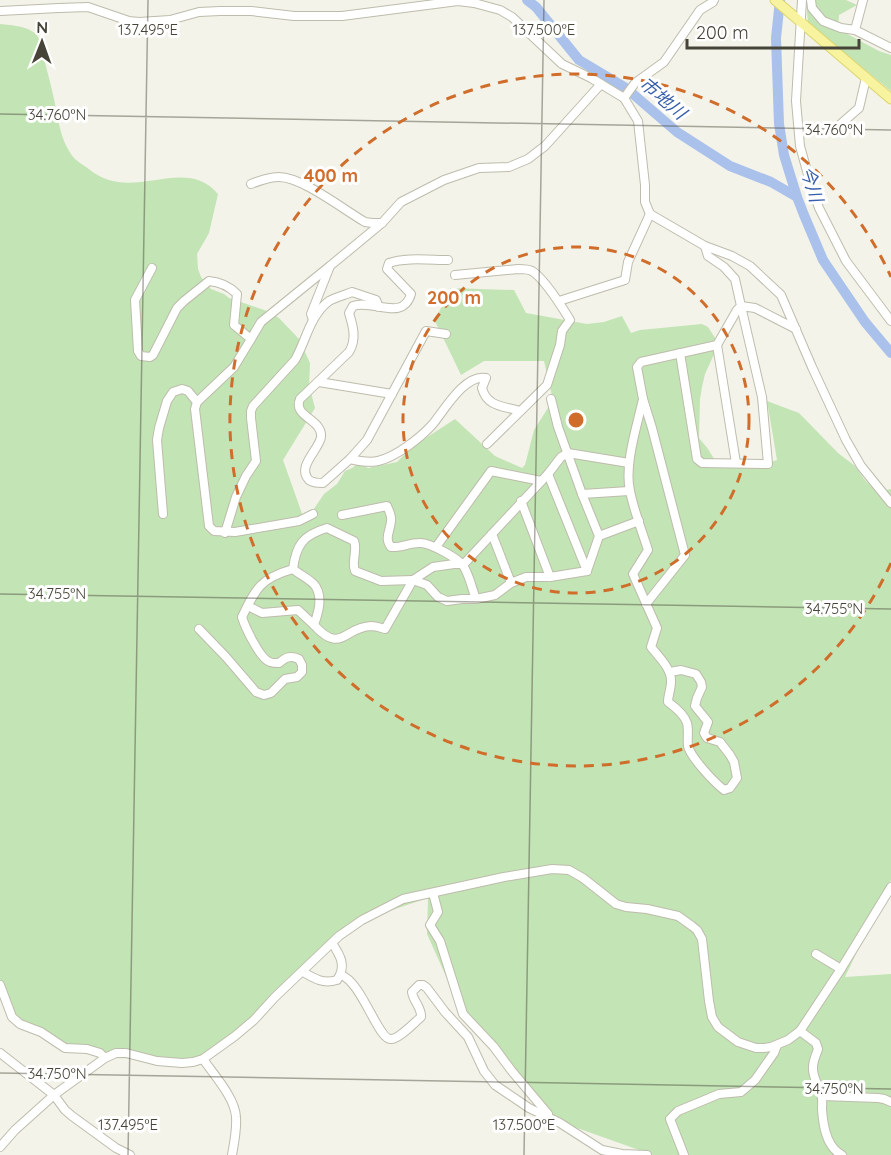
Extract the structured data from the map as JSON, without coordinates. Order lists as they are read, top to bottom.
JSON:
{
  "water": ["市地川", "今川"],
  "scale_bar": "200 m",
  "north": "top",
  "coordinates": [
    "137.495°E",
    "137.500°E",
    "34.760°N",
    "34.755°N",
    "34.750°N"
  ],
  "rings": ["400 m", "200 m"]
}
